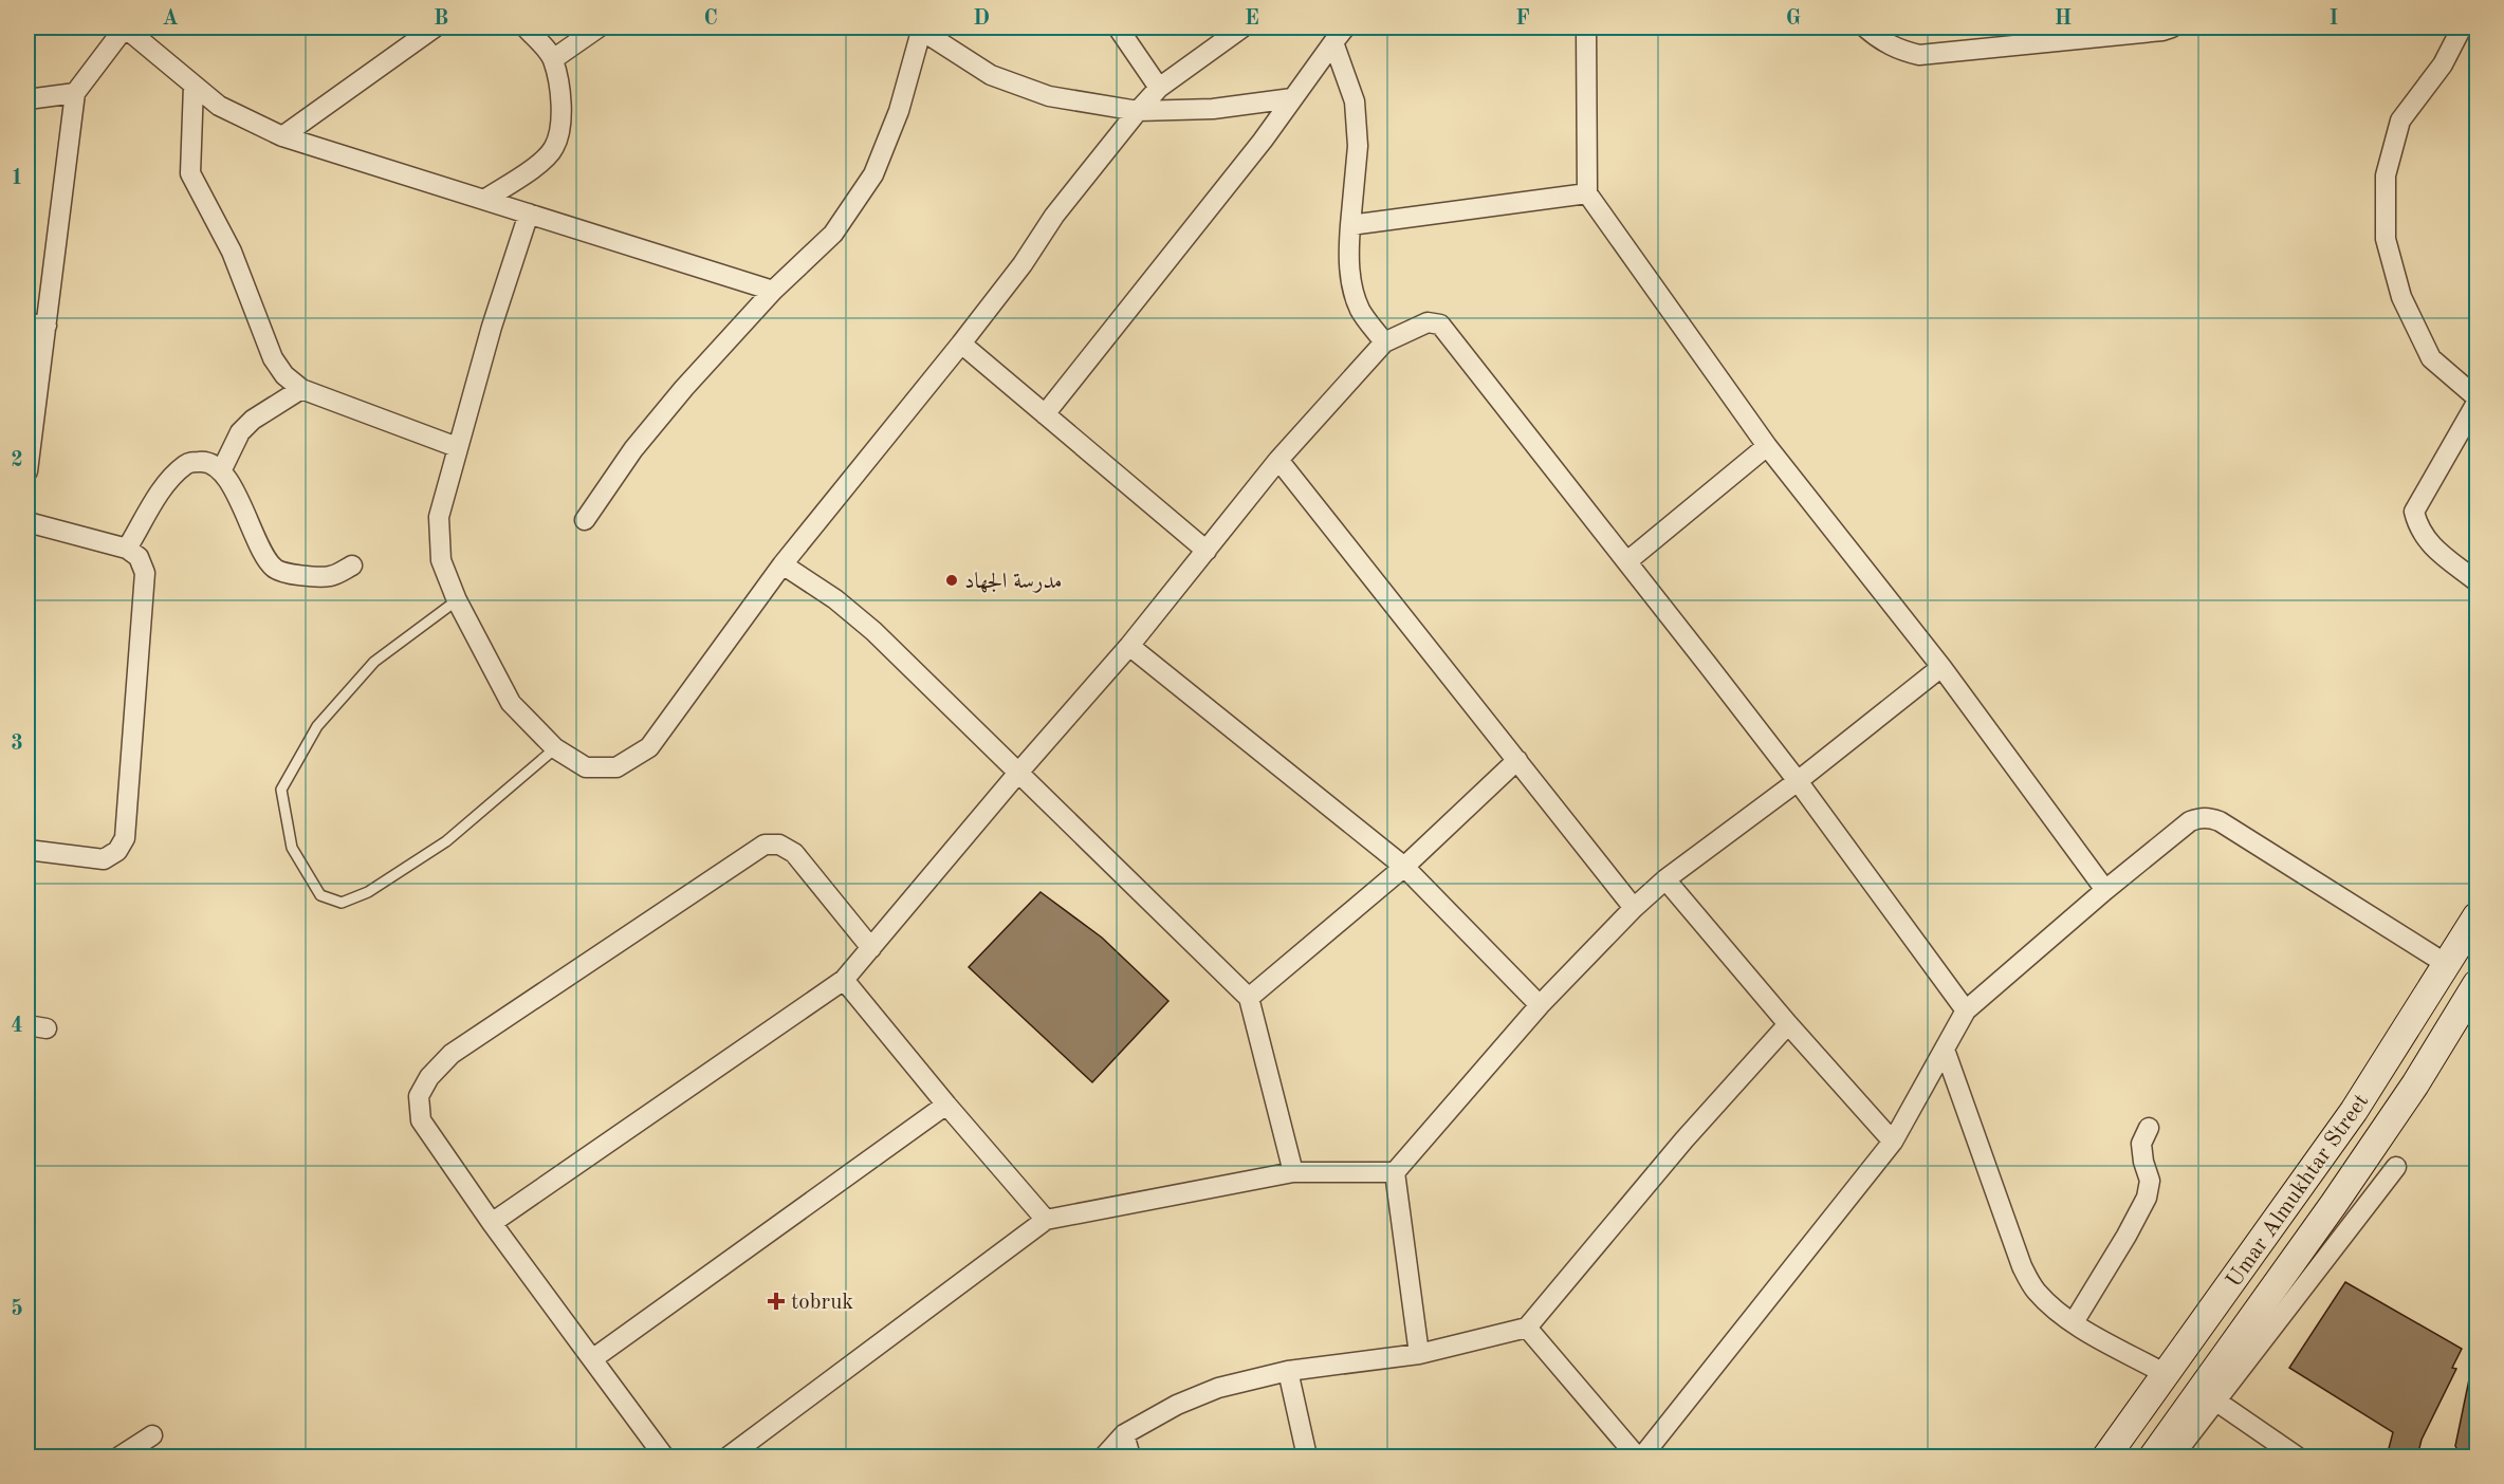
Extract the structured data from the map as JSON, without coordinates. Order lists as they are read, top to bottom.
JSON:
{
  "streets": {
    "street": ["Umar Almukhtar Street"]
  },
  "places": {
    "other": ["مدرسة الجهاد"],
    "health": ["tobruk"]
  },
  "grid": {
    "columns": [
      "A",
      "B",
      "C",
      "D",
      "E",
      "F",
      "G",
      "H",
      "I"
    ],
    "rows": [
      "1",
      "2",
      "3",
      "4",
      "5"
    ]
  }
}
